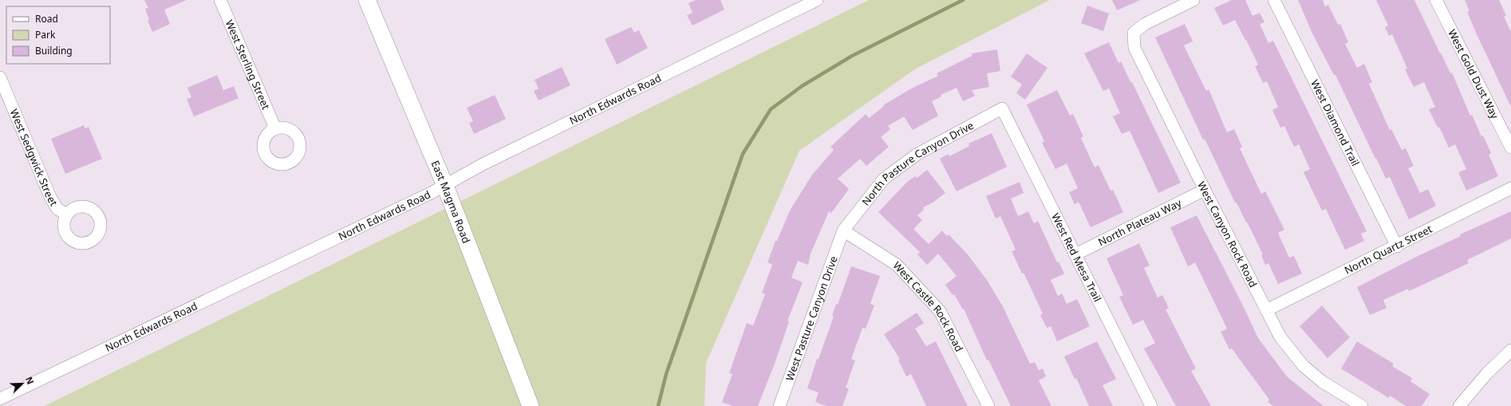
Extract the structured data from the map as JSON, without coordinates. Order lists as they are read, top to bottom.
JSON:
{
  "streets": {
    "street": [
      "West Sterling Street",
      "West Gold Dust Way",
      "North Edwards Road",
      "West Diamond Trail",
      "West Sedgwick Street",
      "North Pasture Canyon Drive",
      "East Magma Road",
      "North Plateau Way",
      "West Canyon Rock Road",
      "North Quartz Street",
      "West Red Mesa Trail",
      "West Castle Rock Road",
      "West Pasture Canyon Drive"
    ]
  },
  "crossings": [
    ["North Edwards Road", "East Magma Road"],
    ["West Diamond Trail", "North Quartz Street"],
    ["North Pasture Canyon Drive", "West Red Mesa Trail"],
    ["North Pasture Canyon Drive", "West Castle Rock Road"],
    ["North Pasture Canyon Drive", "West Pasture Canyon Drive"],
    ["North Plateau Way", "West Canyon Rock Road"],
    ["North Plateau Way", "West Red Mesa Trail"],
    ["West Canyon Rock Road", "North Quartz Street"],
    ["West Castle Rock Road", "West Pasture Canyon Drive"]
  ],
  "legend": ["Road", "Park", "Building"],
  "north": "top right"
}
